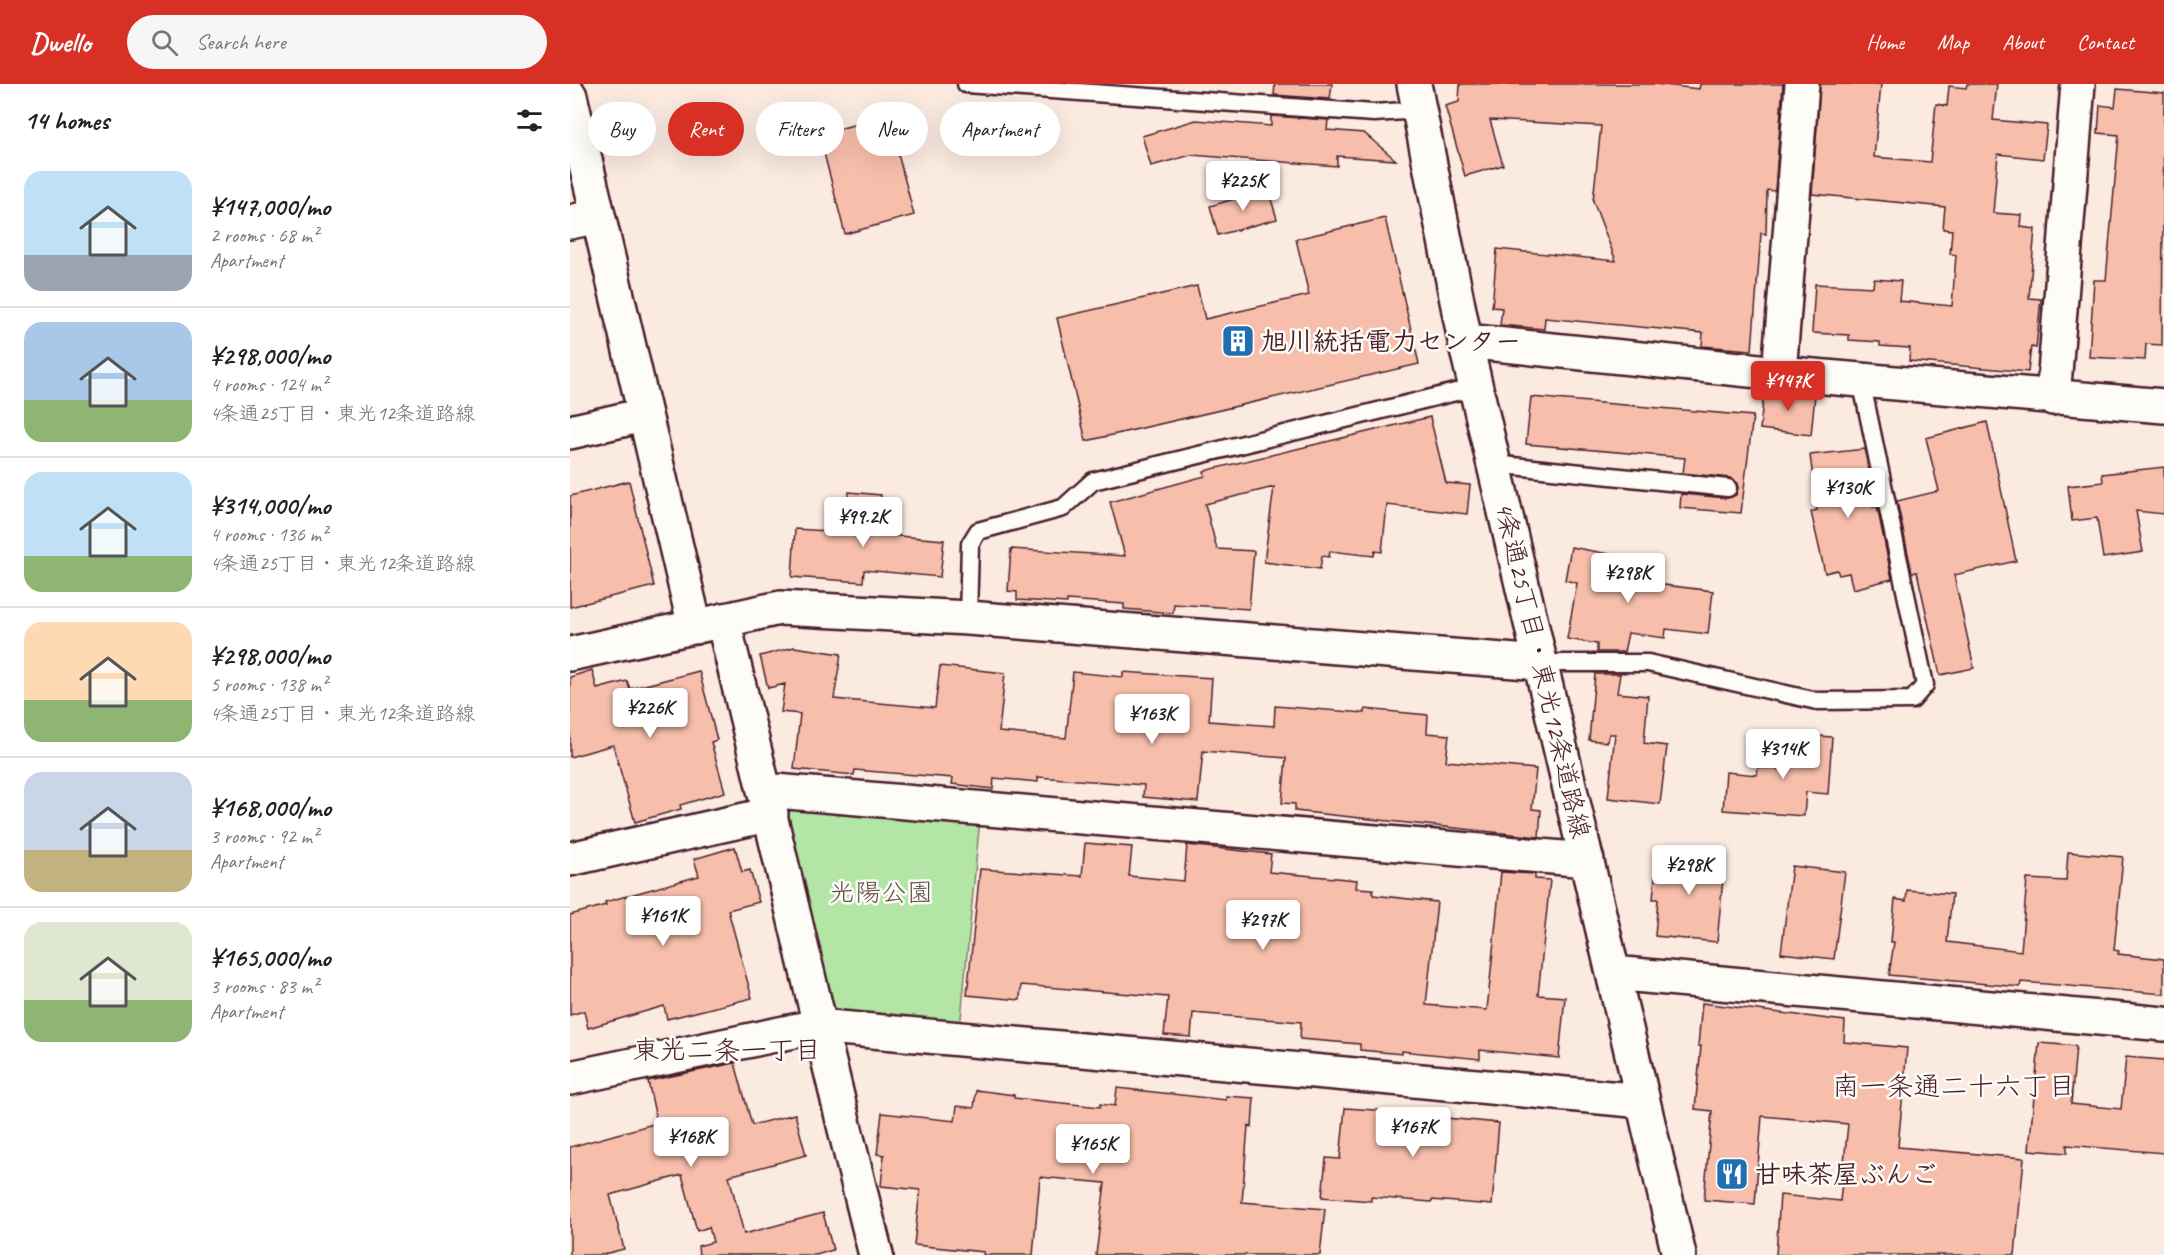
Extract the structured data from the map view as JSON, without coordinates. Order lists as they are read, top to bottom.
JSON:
{
  "streets": {
    "street": ["4条通25丁目・東光12条道路線"]
  },
  "districts": ["東光二条一丁目", "南一条通二十六丁目"],
  "parks": ["光陽公園"],
  "places": {
    "building": ["旭川統括電力センター"],
    "restaurant": ["甘味茶屋ぶんご"]
  },
  "page": {
    "header": "Dwello",
    "search": "Search here",
    "nav": [
      "Home",
      "Map",
      "About",
      "Contact"
    ],
    "heading": "14 homes",
    "chip": [
      "Buy",
      "Rent",
      "Filters",
      "New",
      "Apartment"
    ],
    "list": [
      {
        "name": "¥147,000/mo",
        "note": "2 rooms · 68 m² · Apartment"
      },
      {
        "name": "¥298,000/mo",
        "note": "4 rooms · 124 m² · 4条通25丁目・東光12条道路線"
      },
      {
        "name": "¥314,000/mo",
        "note": "4 rooms · 136 m² · 4条通25丁目・東光12条道路線"
      },
      {
        "name": "¥298,000/mo",
        "note": "5 rooms · 138 m² · 4条通25丁目・東光12条道路線"
      },
      {
        "name": "¥168,000/mo",
        "note": "3 rooms · 92 m² · Apartment"
      },
      {
        "name": "¥165,000/mo",
        "note": "3 rooms · 83 m² · Apartment"
      }
    ],
    "price": [
      "¥225K",
      "¥147K",
      "¥130K",
      "¥99.2K",
      "¥298K",
      "¥226K",
      "¥163K",
      "¥314K",
      "¥298K",
      "¥161K",
      "¥297K",
      "¥167K",
      "¥168K",
      "¥165K"
    ]
  }
}
